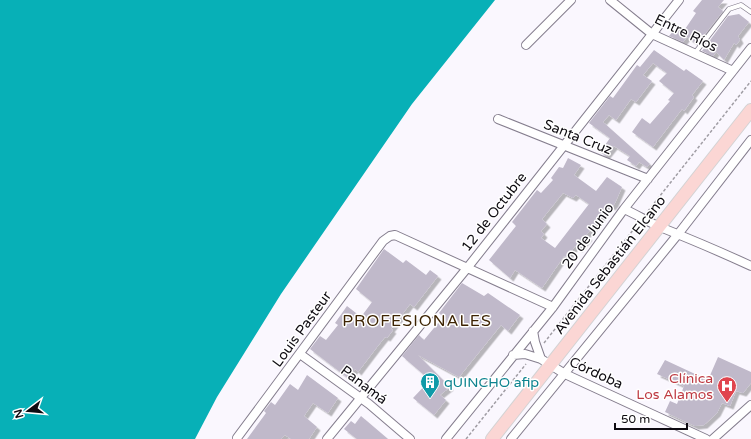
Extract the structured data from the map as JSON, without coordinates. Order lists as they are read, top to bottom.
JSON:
{
  "streets": {
    "main road": ["Avenida Sebastián Elcano"],
    "street": [
      "Entre Ríos",
      "Santa Cruz",
      "12 de Octubre",
      "20 de Junio",
      "Louis Pasteur",
      "Córdoba",
      "Panamá"
    ]
  },
  "crossings": [
    ["Entre Ríos", "12 de Octubre"],
    ["Entre Ríos", "20 de Junio"],
    ["Santa Cruz", "12 de Octubre"],
    ["Santa Cruz", "20 de Junio"],
    ["12 de Octubre", "Louis Pasteur"],
    ["12 de Octubre", "Panamá"],
    ["20 de Junio", "Córdoba"],
    ["Avenida Sebastián Elcano", "Córdoba"],
    ["Louis Pasteur", "Panamá"]
  ],
  "districts": ["PROFESIONALES"],
  "places": {
    "building": ["qUINCHO afip"],
    "hospital": ["Clínica Los Alamos"]
  },
  "scale_bar": "50 m",
  "north": "left"
}
